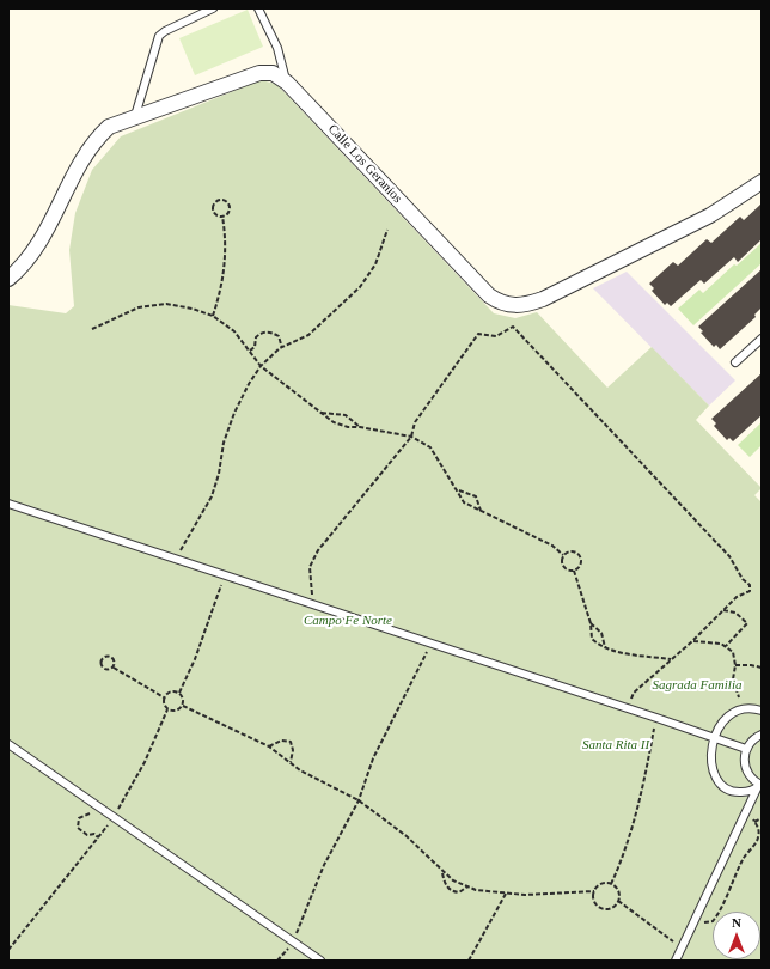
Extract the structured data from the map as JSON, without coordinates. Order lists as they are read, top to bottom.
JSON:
{
  "streets": {
    "street": ["Calle Los Geranios"]
  },
  "parks": ["Campo Fe Norte", "Sagrada Familia", "Santa Rita II"],
  "north": "top"
}
